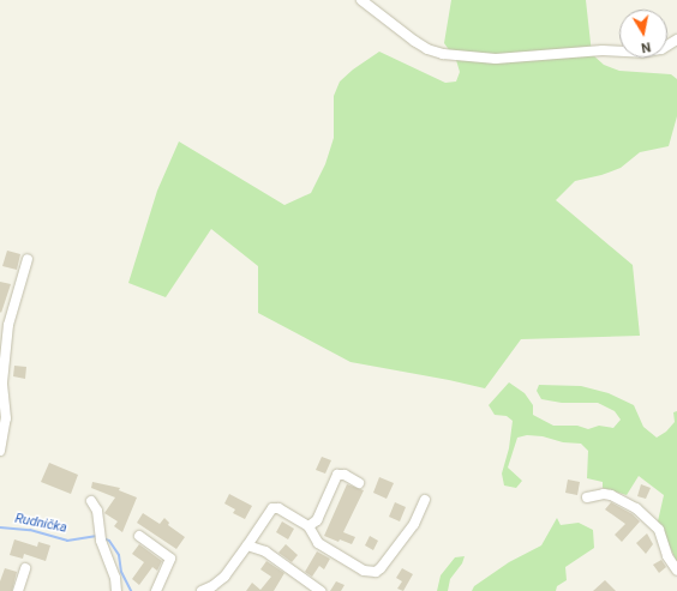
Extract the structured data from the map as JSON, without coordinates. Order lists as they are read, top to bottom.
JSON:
{
  "water": ["Rudnička"],
  "north": "bottom"
}
